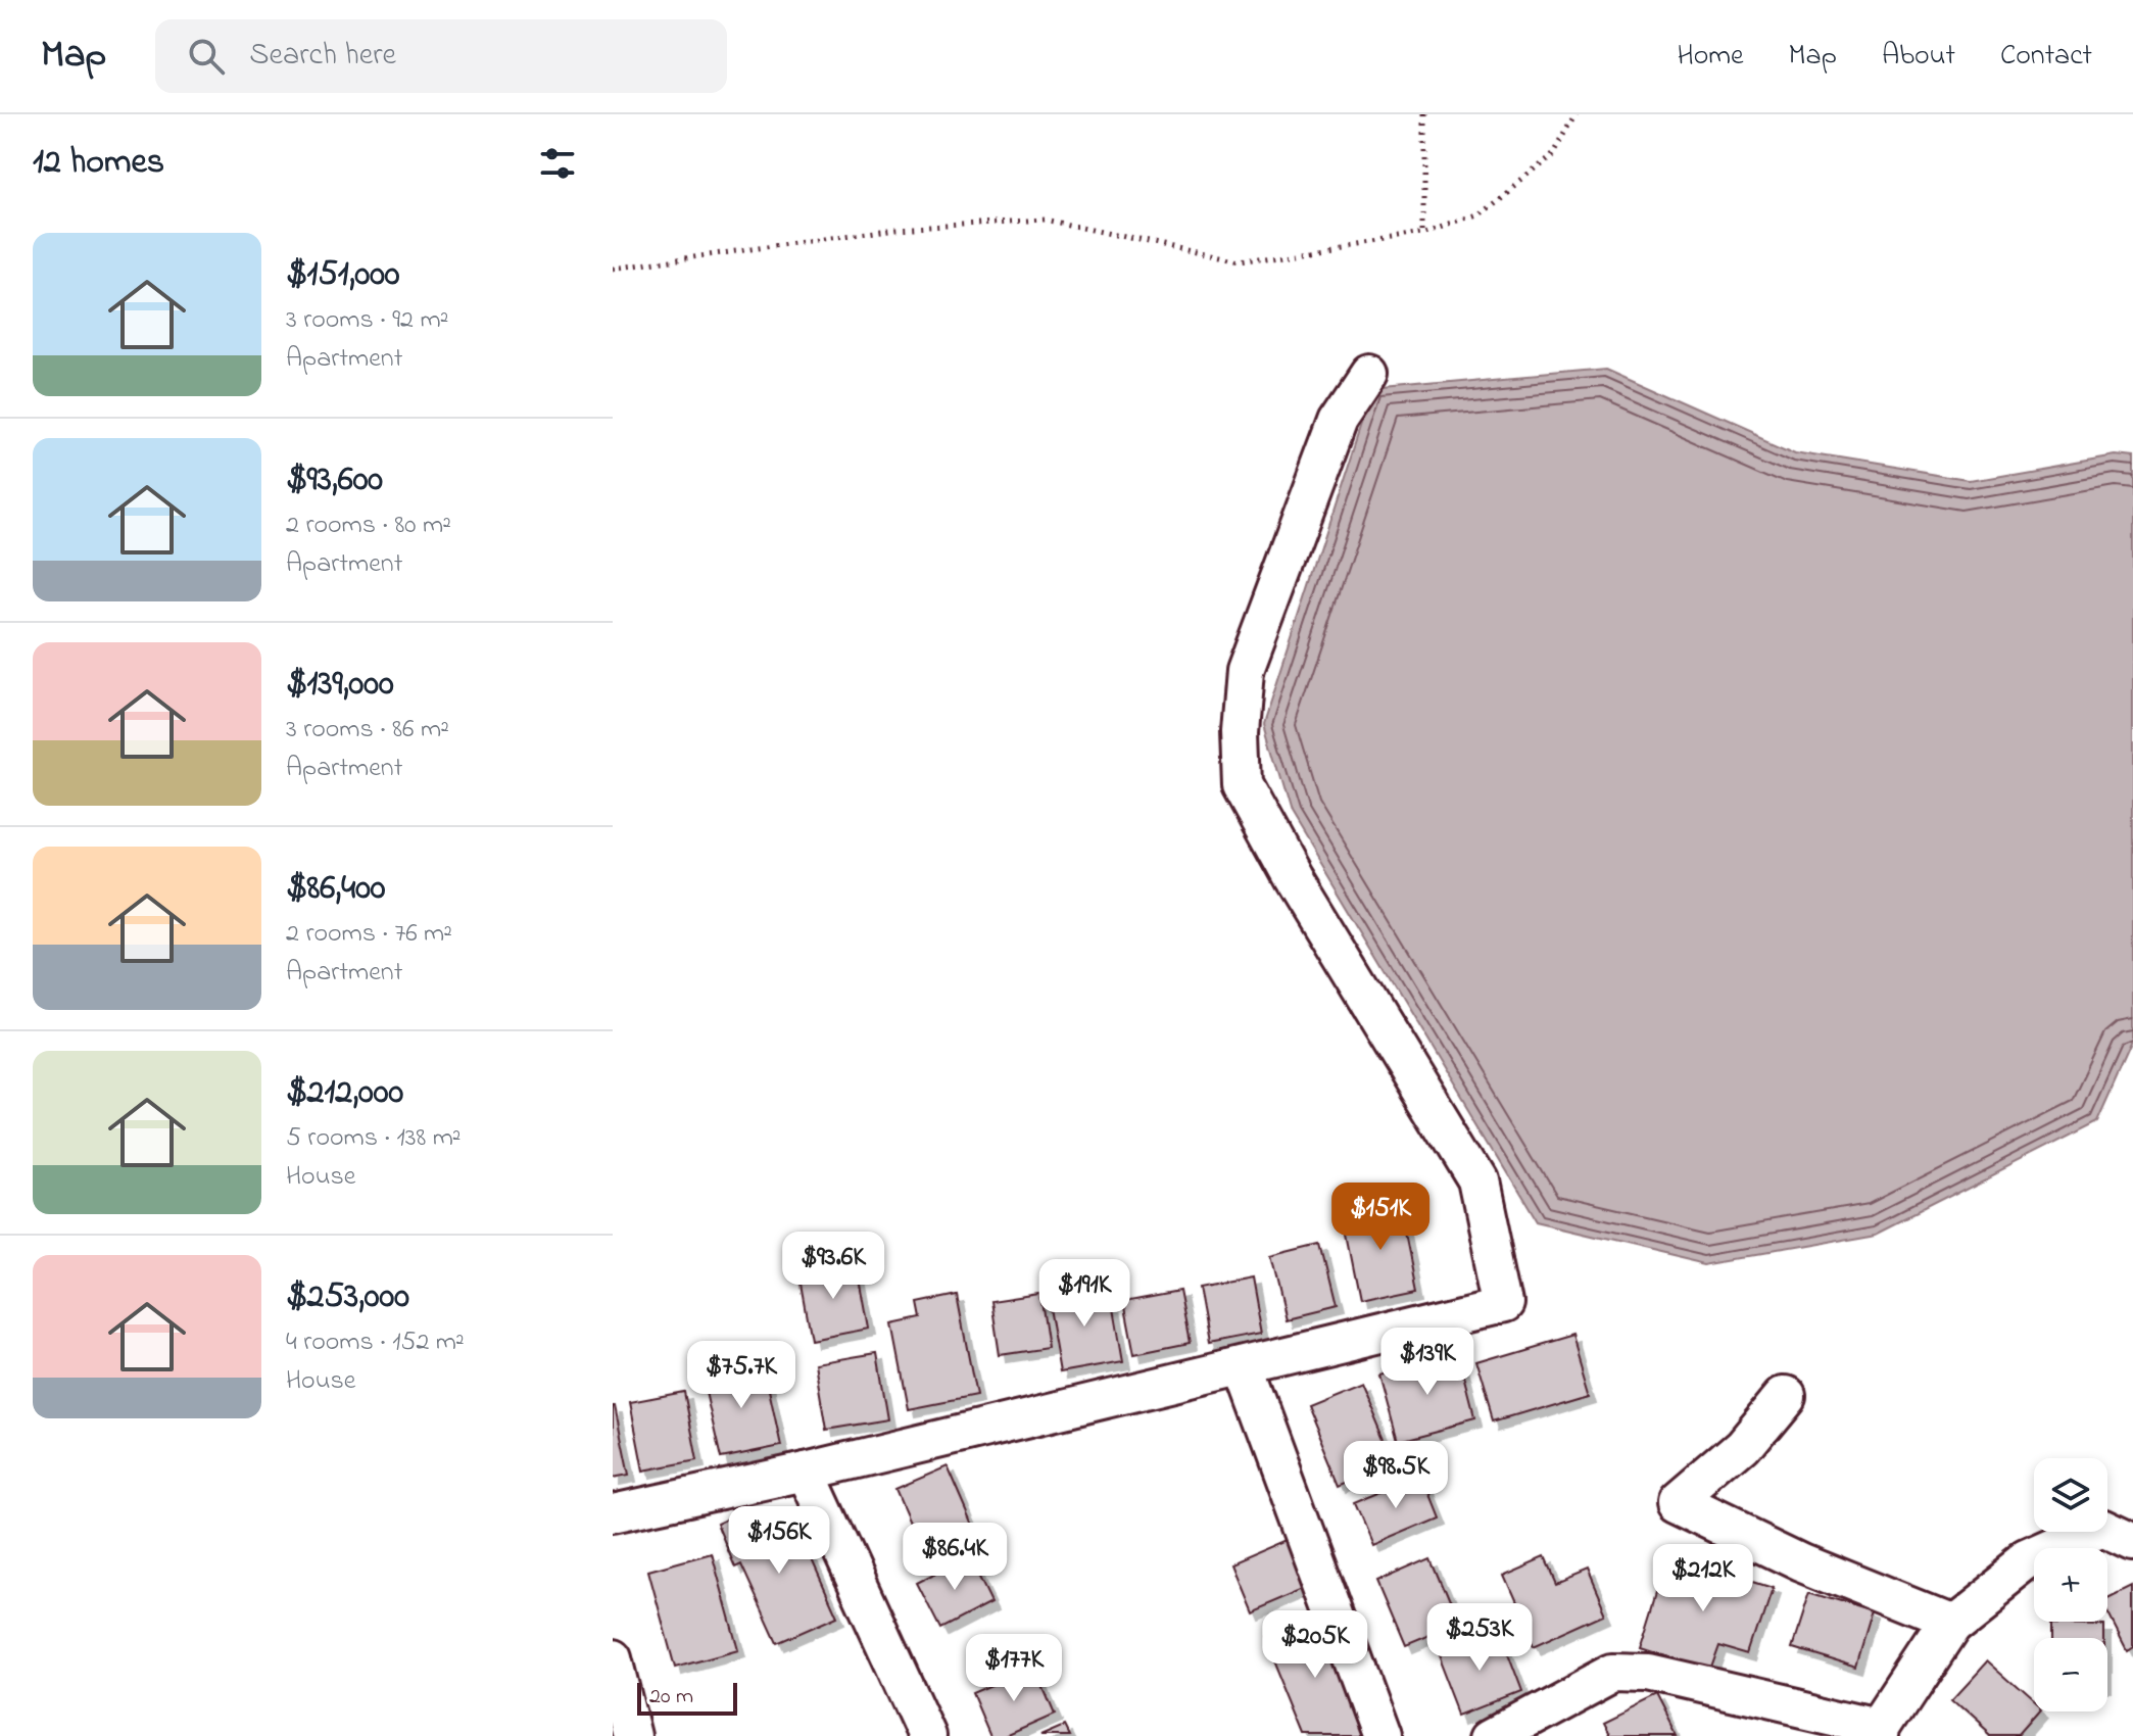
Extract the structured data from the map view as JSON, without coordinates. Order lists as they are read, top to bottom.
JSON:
{
  "scale_bar": "20 m",
  "page": {
    "header": "Map",
    "search": "Search here",
    "nav": [
      "Home",
      "Map",
      "About",
      "Contact"
    ],
    "heading": "12 homes",
    "list": [
      {
        "name": "$151,000",
        "note": "3 rooms · 92 m² · Apartment"
      },
      {
        "name": "$93,600",
        "note": "2 rooms · 80 m² · Apartment"
      },
      {
        "name": "$139,000",
        "note": "3 rooms · 86 m² · Apartment"
      },
      {
        "name": "$86,400",
        "note": "2 rooms · 76 m² · Apartment"
      },
      {
        "name": "$212,000",
        "note": "5 rooms · 138 m² · House"
      },
      {
        "name": "$253,000",
        "note": "4 rooms · 152 m² · House"
      }
    ],
    "price": [
      "$151K",
      "$93.6K",
      "$191K",
      "$139K",
      "$75.7K",
      "$98.5K",
      "$156K",
      "$86.4K",
      "$212K",
      "$253K",
      "$205K",
      "$177K"
    ],
    "map_buttons": ["+", "−"],
    "scale": "20 m"
  }
}
